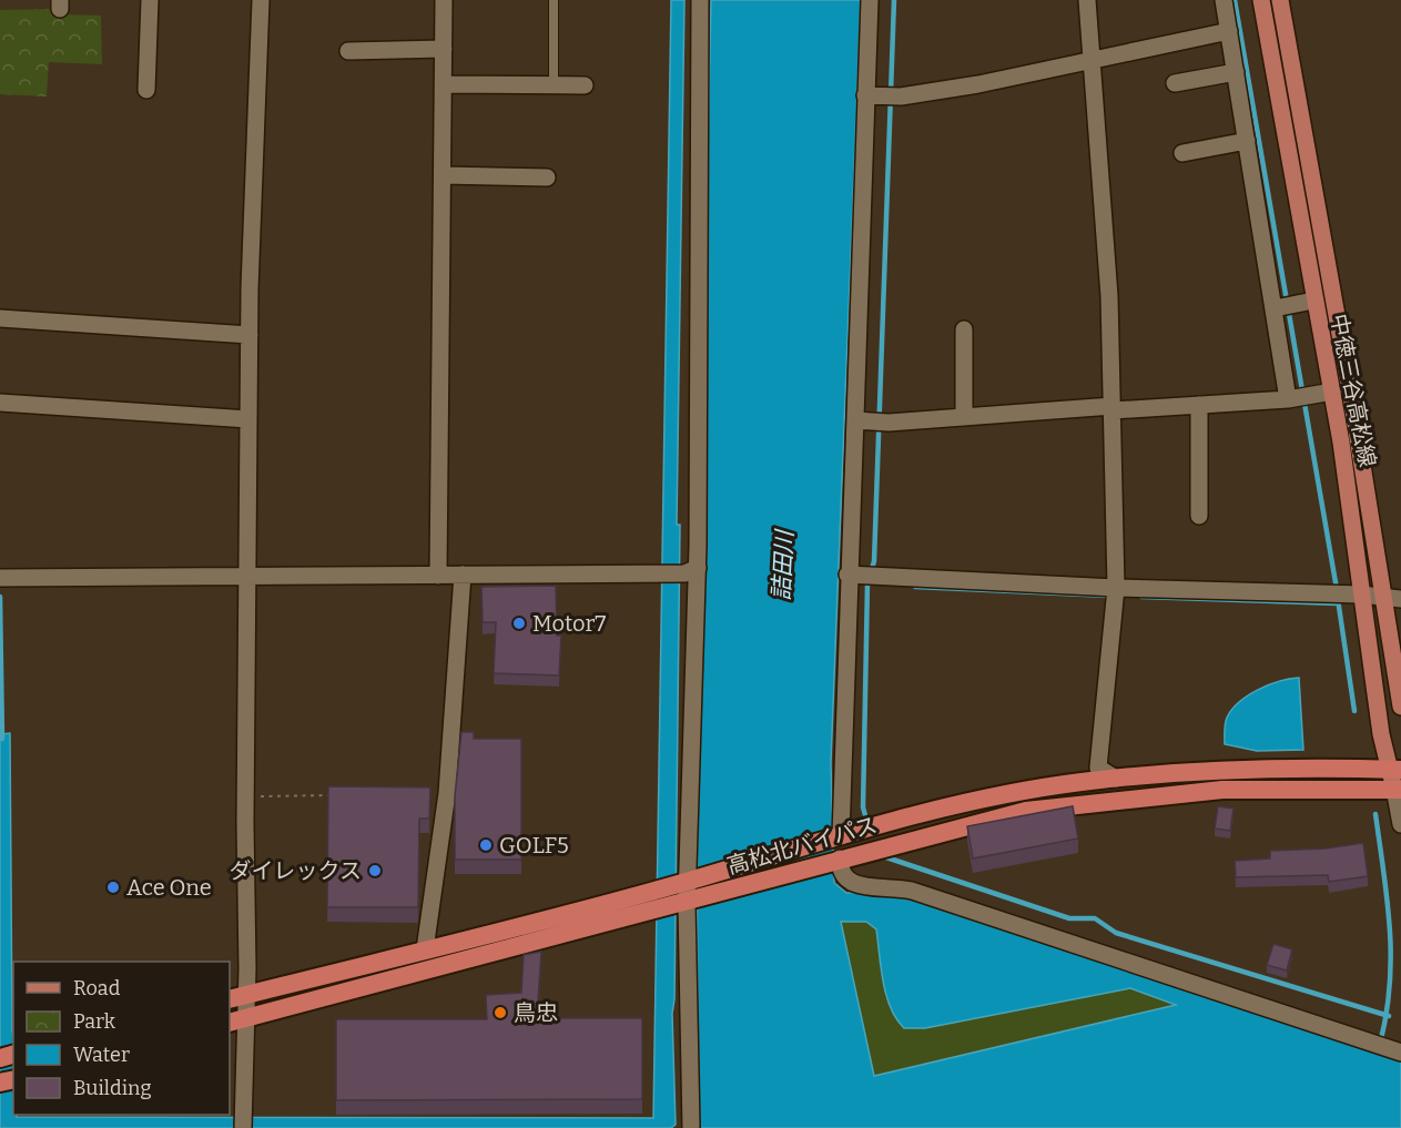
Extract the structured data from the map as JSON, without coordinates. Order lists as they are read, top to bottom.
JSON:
{
  "streets": {
    "highway": ["高松北バイパス"],
    "main road": ["中徳三谷高松線"]
  },
  "crossings": [
    ["中徳三谷高松線", "高松北バイパス"]
  ],
  "water": ["詰田川"],
  "places": [
    "Motor7",
    "GOLF5",
    "ダイレックス",
    "Ace One",
    "鳥忠"
  ],
  "legend": [
    "Road",
    "Park",
    "Water",
    "Building"
  ]
}
